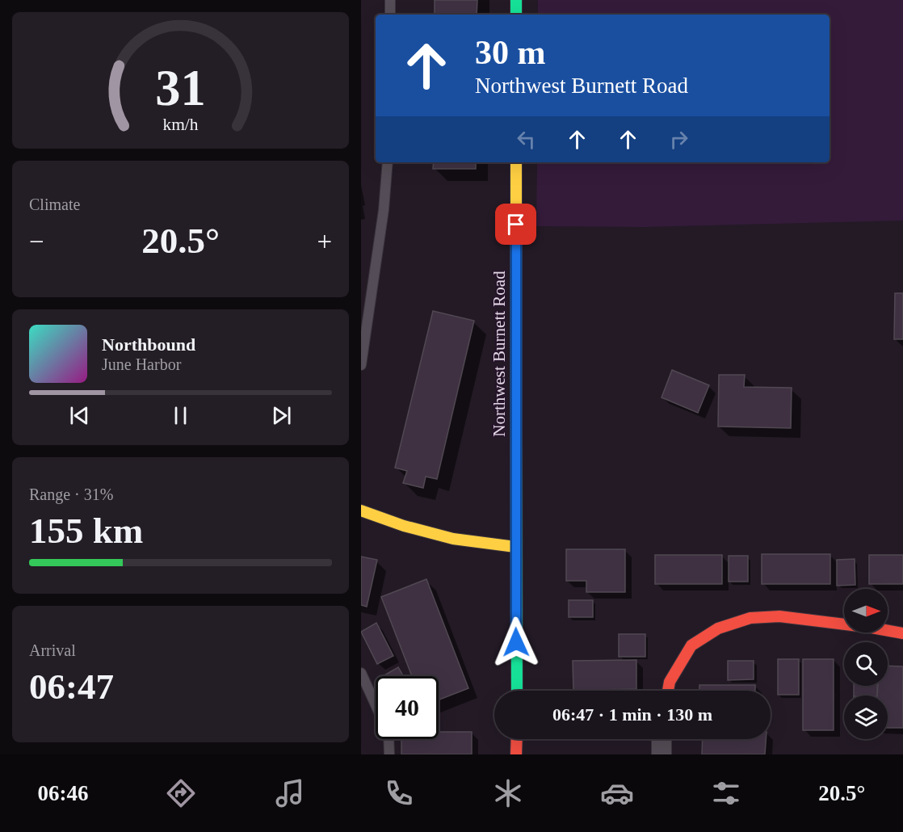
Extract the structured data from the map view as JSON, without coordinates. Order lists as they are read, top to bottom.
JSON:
{
  "streets": {
    "street": ["Northwest Burnett Road"]
  },
  "north": "right",
  "page": {
    "turn": ["30 m", "Northwest Burnett Road"],
    "tile": [
      "Climate",
      ["Range · 31%", "155 km"],
      ["Arrival", "06:47"]
    ],
    "heat": ["−", "20.5°", "+"],
    "song": ["Northbound", "June Harbor"],
    "limit": "40",
    "trip": "06:47 · 1 min · 130 m",
    "tabs": ["06:46", "20.5°"],
    "gauge": ["31", "km/h"]
  }
}
